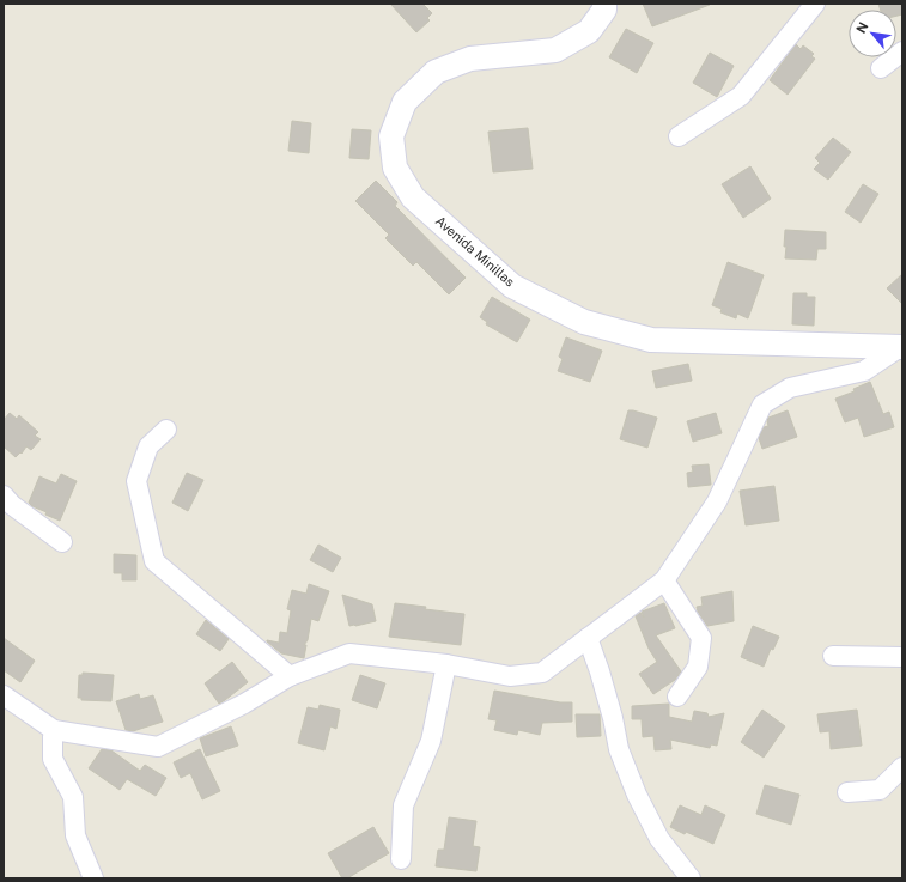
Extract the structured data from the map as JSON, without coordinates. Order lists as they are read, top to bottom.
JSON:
{
  "streets": {
    "street": ["Avenida Minillas"]
  },
  "north": "top left"
}
